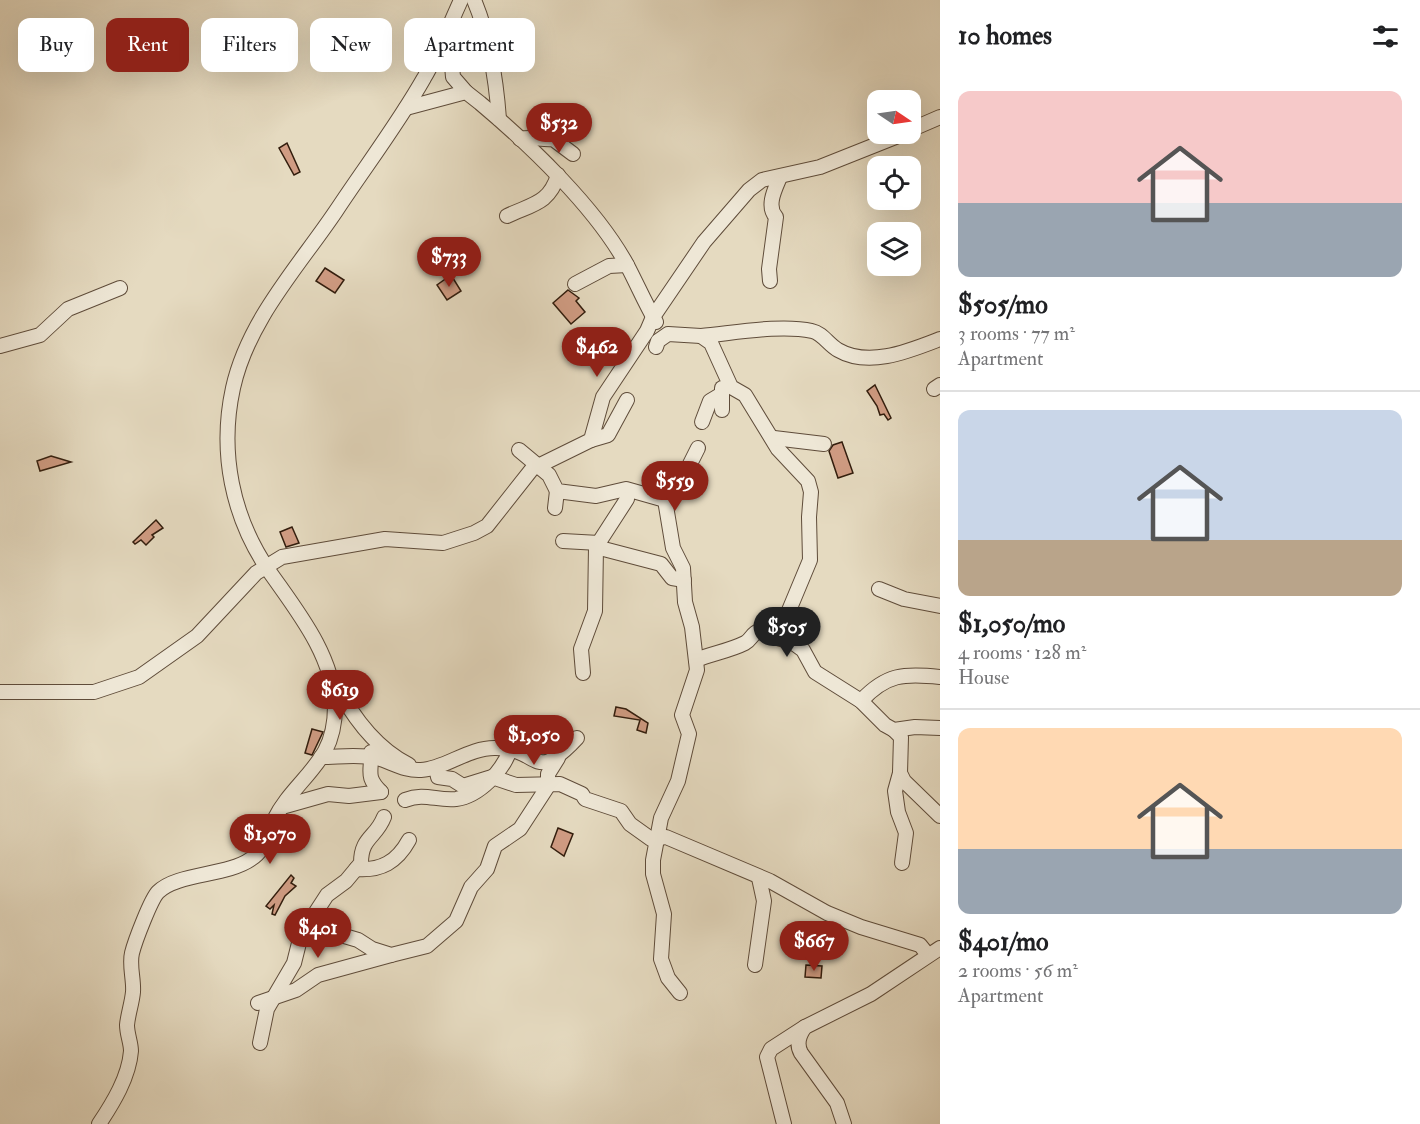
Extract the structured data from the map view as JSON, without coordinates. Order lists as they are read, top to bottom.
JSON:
{
  "north": "right",
  "page": {
    "heading": "10 homes",
    "chip": [
      "Buy",
      "Rent",
      "Filters",
      "New",
      "Apartment"
    ],
    "list": [
      {
        "name": "$505/mo",
        "note": "3 rooms · 77 m² · Apartment"
      },
      {
        "name": "$1,050/mo",
        "note": "4 rooms · 128 m² · House"
      },
      {
        "name": "$401/mo",
        "note": "2 rooms · 56 m² · Apartment"
      }
    ],
    "price": [
      "$532",
      "$733",
      "$462",
      "$559",
      "$505",
      "$619",
      "$1,050",
      "$1,070",
      "$401",
      "$667"
    ]
  }
}
